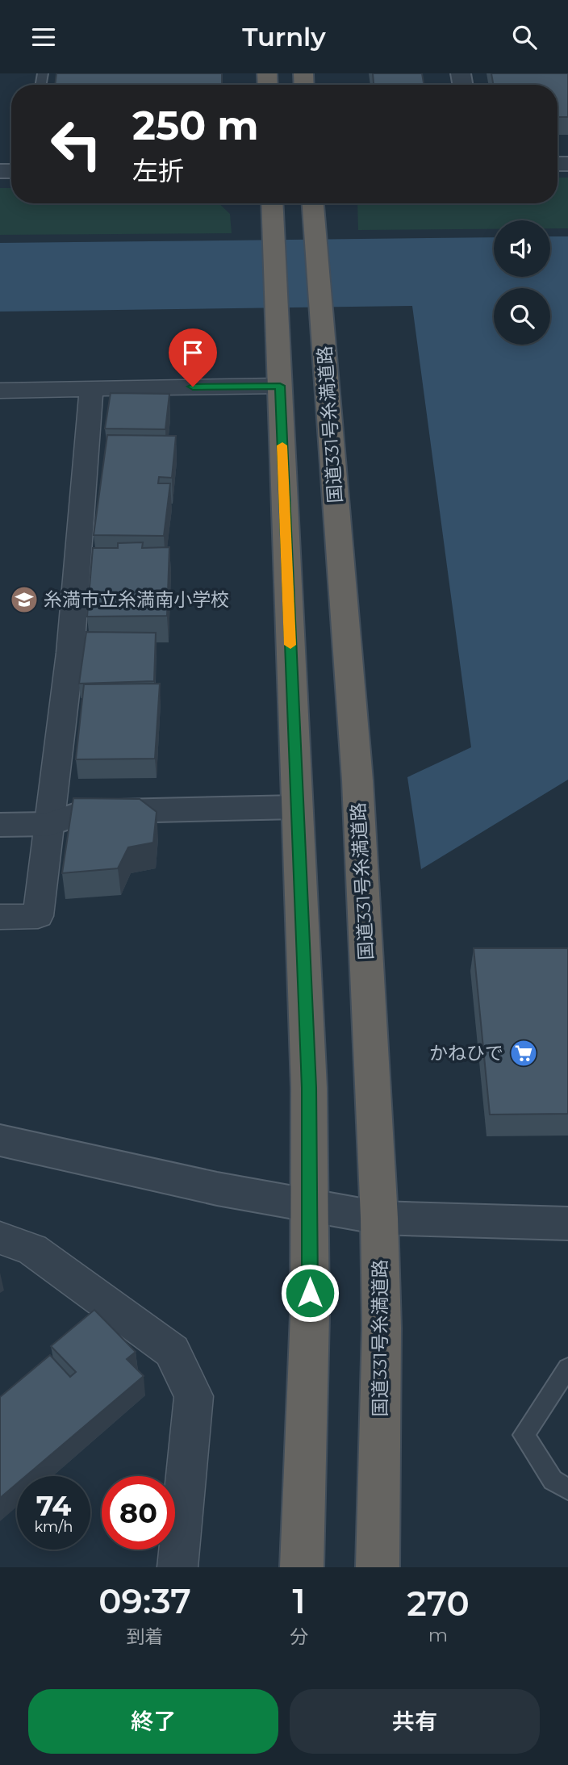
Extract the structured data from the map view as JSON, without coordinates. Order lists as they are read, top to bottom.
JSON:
{
  "streets": {
    "highway": ["国道331号糸満道路"]
  },
  "places": {
    "school or university": ["糸満市立糸満南小学校"],
    "supermarket": ["かねひで"]
  },
  "page": {
    "header": "Turnly",
    "turn": ["250 m", "左折"],
    "speed": "74 km/h",
    "limit": "80",
    "eta": [
      "09:37",
      "到着",
      "1",
      "分",
      "270",
      "m"
    ],
    "buttons": ["終了", "共有"]
  }
}
